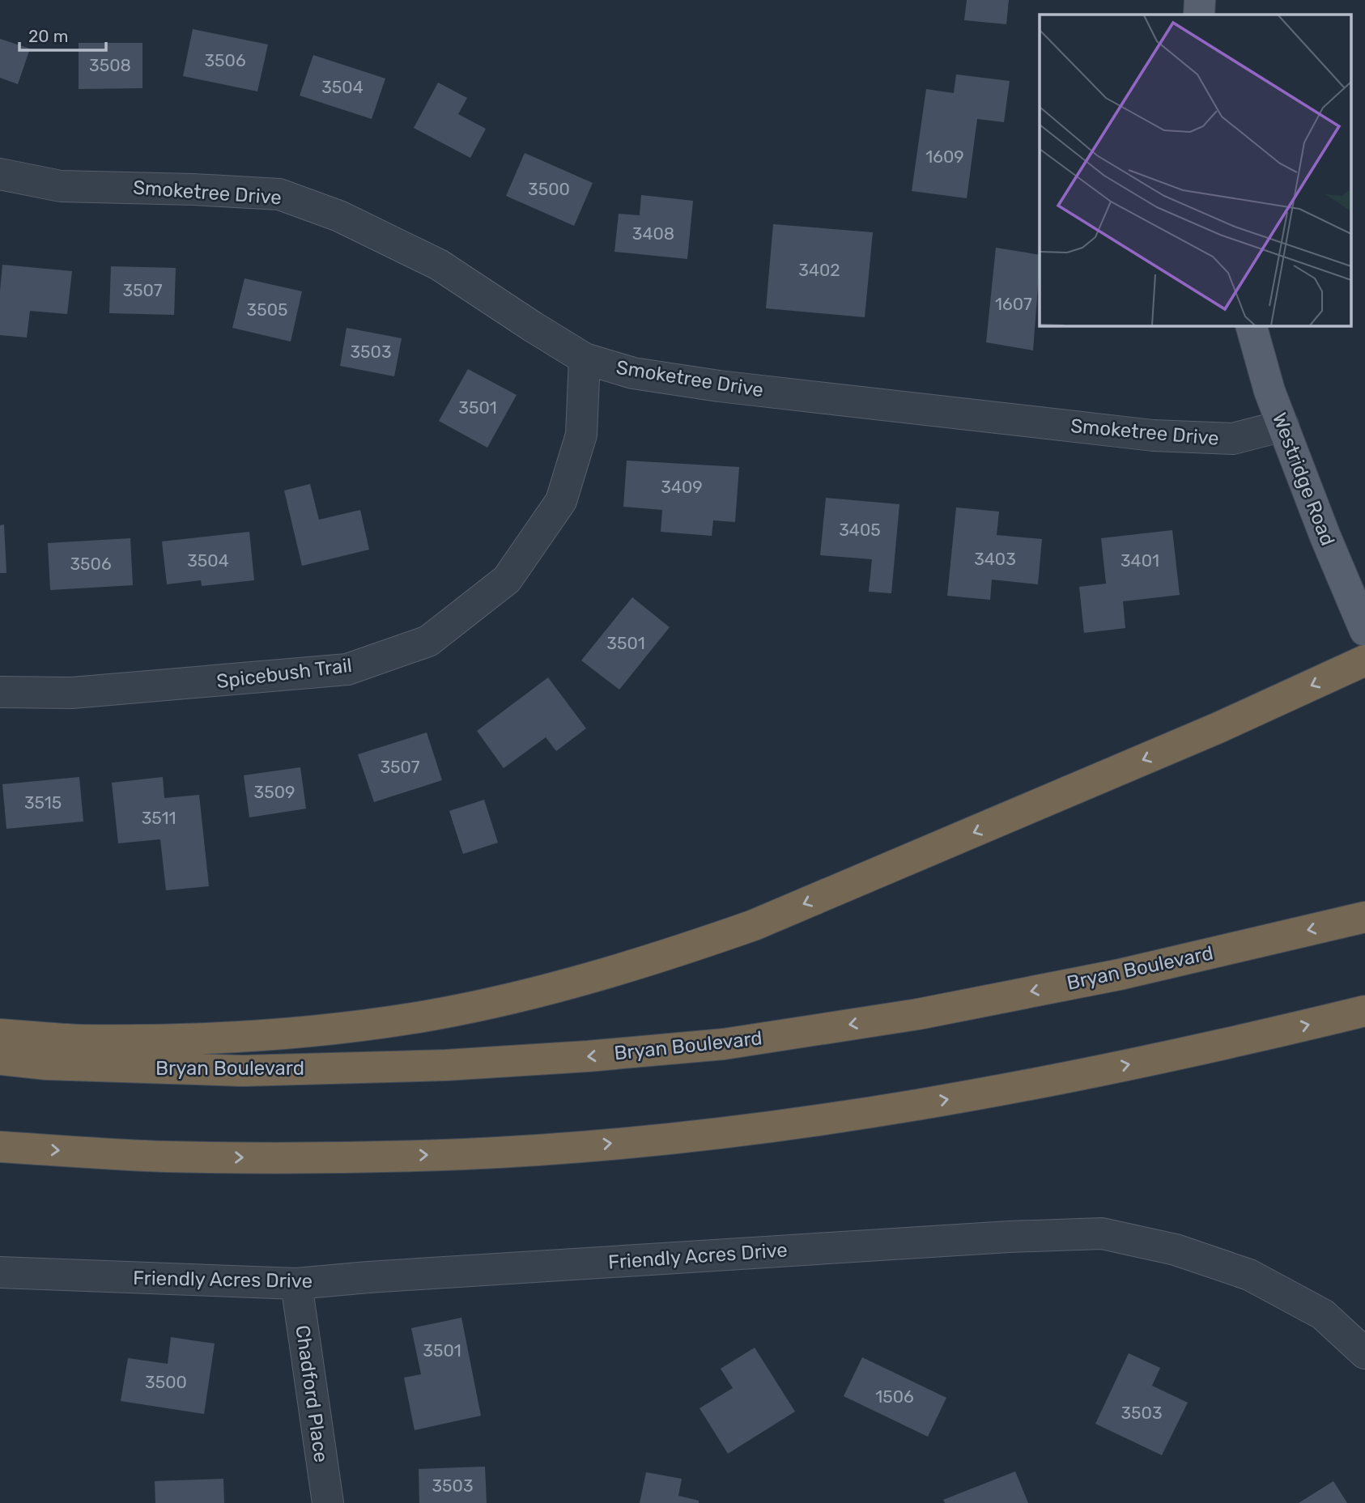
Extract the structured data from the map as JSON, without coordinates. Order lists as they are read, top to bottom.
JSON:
{
  "streets": {
    "highway": ["Bryan Boulevard"],
    "main road": ["Westridge Road"],
    "street": [
      "Smoketree Drive",
      "Spicebush Trail",
      "Friendly Acres Drive",
      "Chadford Place"
    ]
  },
  "crossings": [
    ["Smoketree Drive", "Westridge Road"],
    ["Smoketree Drive", "Spicebush Trail"],
    ["Friendly Acres Drive", "Chadford Place"]
  ],
  "house_numbers": [
    "3506",
    "3508",
    "3504",
    "1609",
    "3500",
    "3408",
    "3402",
    "3507",
    "1607",
    "3505",
    "3503",
    "3501",
    "3409",
    "3405",
    "3403",
    "3504",
    "3401",
    "3506",
    "3501",
    "3507",
    "3509",
    "3515",
    "3511",
    "3501",
    "3500",
    "1506",
    "3503",
    "3503"
  ],
  "scale_bar": "20 m"
}
